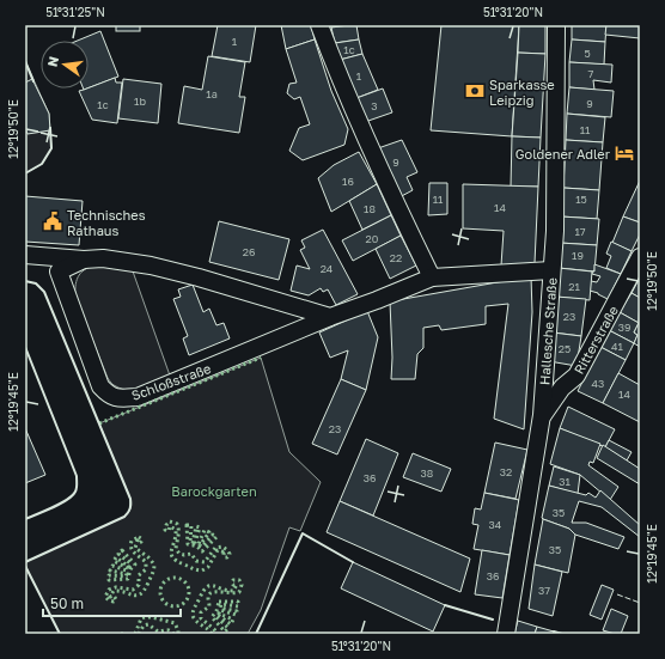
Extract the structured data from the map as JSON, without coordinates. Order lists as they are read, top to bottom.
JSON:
{
  "streets": {
    "street": ["Hallesche Straße", "Ritterstraße", "Schloßstraße"]
  },
  "crossings": [
    ["Hallesche Straße", "Ritterstraße"],
    ["Hallesche Straße", "Schloßstraße"]
  ],
  "parks": ["Barockgarten"],
  "places": {
    "bank": ["Sparkasse Leipzig"],
    "hotel": ["Goldener Adler"],
    "public building": ["Technisches Rathaus"]
  },
  "house_numbers": [
    "1",
    "1c",
    "5",
    "7",
    "1",
    "1a",
    "1b",
    "9",
    "1c",
    "3",
    "11",
    "9",
    "16",
    "11",
    "15",
    "14",
    "18",
    "17",
    "20",
    "26",
    "19",
    "22",
    "24",
    "21",
    "23",
    "39",
    "41",
    "25",
    "43",
    "14",
    "23",
    "32",
    "38",
    "36",
    "31",
    "35",
    "34",
    "35",
    "36",
    "37"
  ],
  "scale_bar": "50 m",
  "north": "left",
  "coordinates": [
    "51°31'25\"N",
    "51°31'20\"N",
    "12°19'50\"E",
    "12°19'45\"E"
  ]
}
